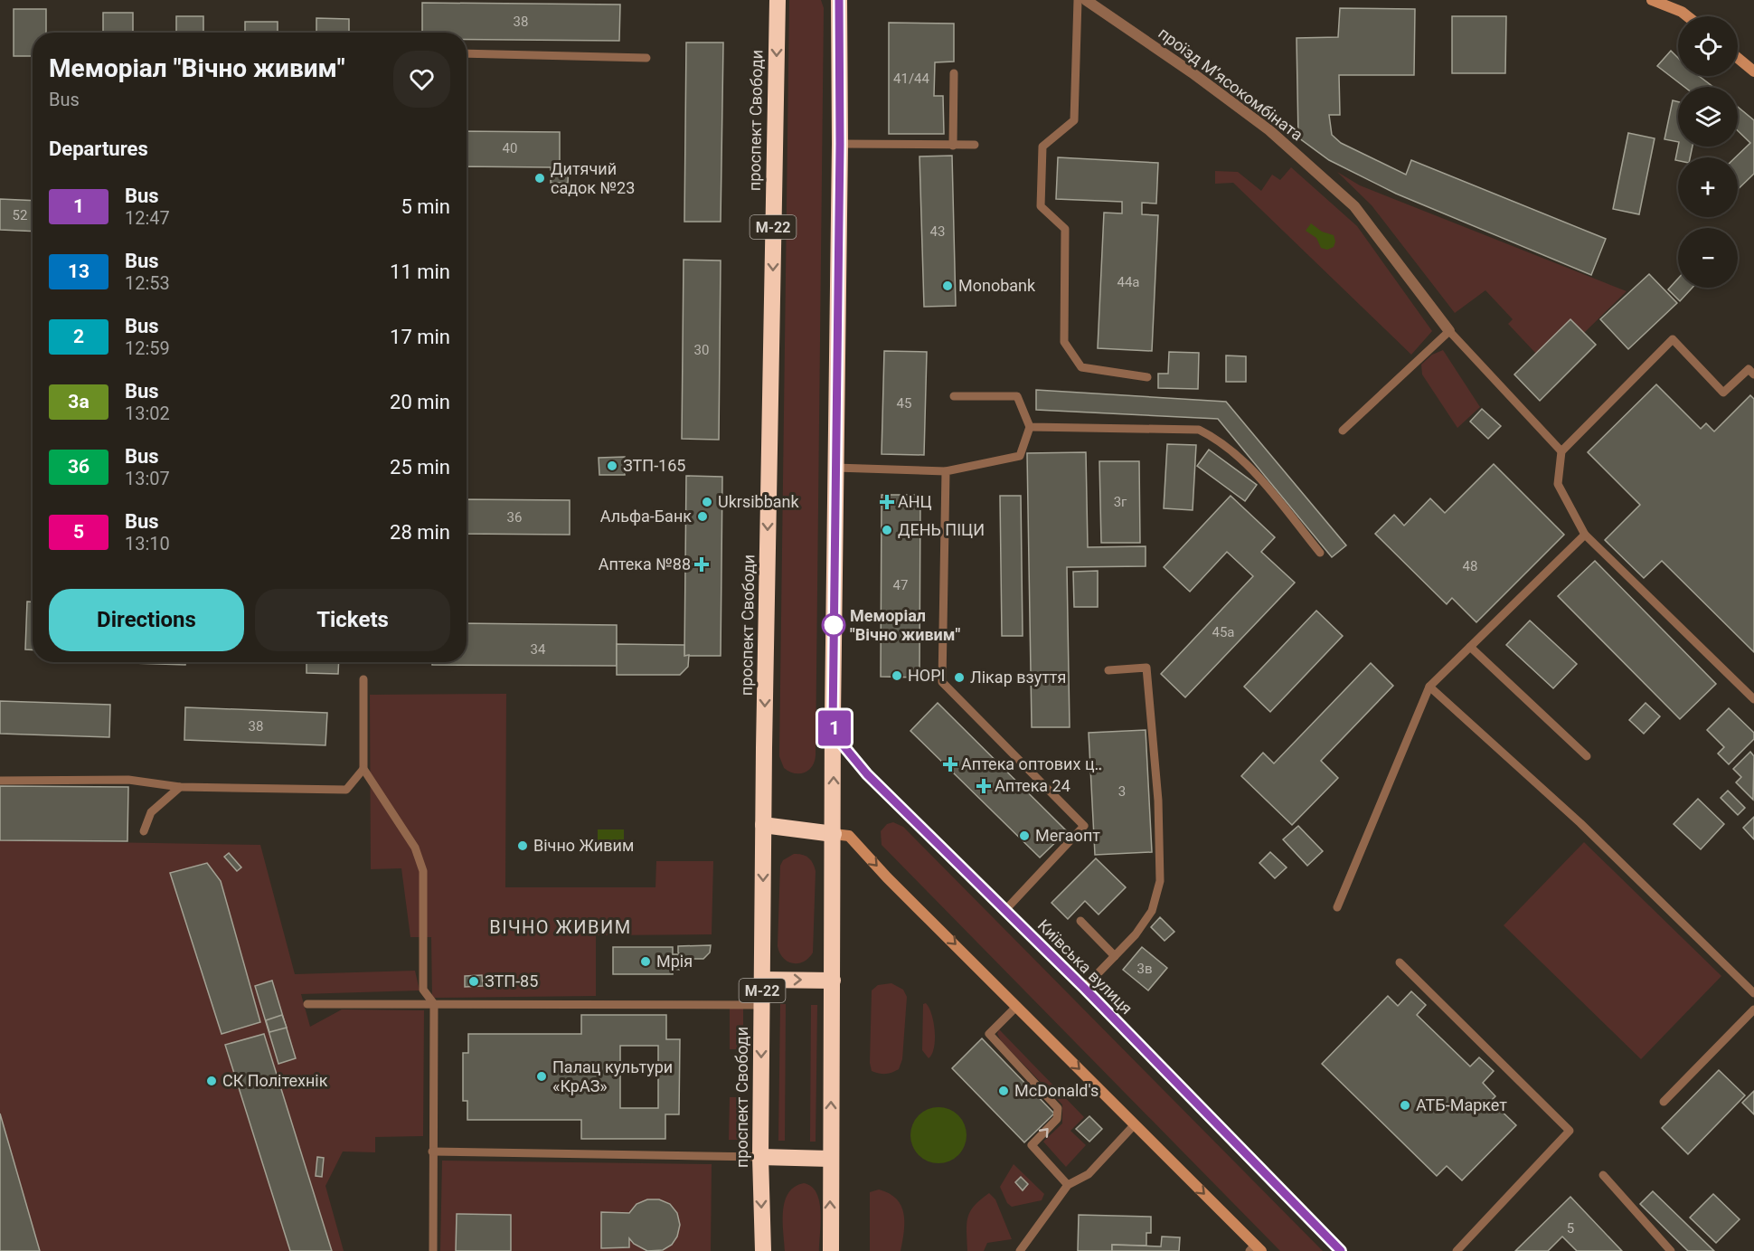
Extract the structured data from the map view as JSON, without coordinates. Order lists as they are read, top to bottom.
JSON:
{
  "streets": {
    "highway": ["проспект Свободи", "М-22"],
    "main road": ["Київська вулиця"],
    "street": ["проїзд Мʼясокомбіната"]
  },
  "districts": ["ВІЧНО ЖИВИМ"],
  "places": {
    "other": [
      "Дитячий садок №23",
      "Monobank",
      "ЗТП-165",
      "Ukrsibbank",
      "Альфа-Банк",
      "ДЕНЬ ПІЦИ",
      "Меморіал \"Вічно живим\"",
      "НОРІ",
      "Лікар взуття",
      "Мегаопт",
      "Вічно Живим",
      "Мрія",
      "ЗТП-85",
      "Палац культури «КрАЗ»",
      "СК Політехнік",
      "McDonald's",
      "АТБ-Маркет"
    ],
    "health": [
      "АНЦ",
      "Аптека №88",
      "Аптека оптових ц‥",
      "Аптека 24"
    ]
  },
  "lines": ["bus line 1"],
  "house_numbers": [
    "38",
    "41/44",
    "40",
    "52",
    "43",
    "44а",
    "30",
    "45",
    "3г",
    "36",
    "48",
    "47",
    "45а",
    "34",
    "38",
    "3",
    "3в",
    "5"
  ],
  "page": {
    "on_map": "1",
    "map_buttons": ["+", "−"],
    "heading": [
      ["Меморіал \"Вічно живим\"", "Bus"],
      "Departures"
    ],
    "list": [
      {
        "mark": "1",
        "name": "Bus",
        "note": "12:47",
        "value": "5 min"
      },
      {
        "mark": "13",
        "name": "Bus",
        "note": "12:53",
        "value": "11 min"
      },
      {
        "mark": "2",
        "name": "Bus",
        "note": "12:59",
        "value": "17 min"
      },
      {
        "mark": "3а",
        "name": "Bus",
        "note": "13:02",
        "value": "20 min"
      },
      {
        "mark": "3б",
        "name": "Bus",
        "note": "13:07",
        "value": "25 min"
      },
      {
        "mark": "5",
        "name": "Bus",
        "note": "13:10",
        "value": "28 min"
      }
    ],
    "buttons": ["Directions", "Tickets"]
  }
}
